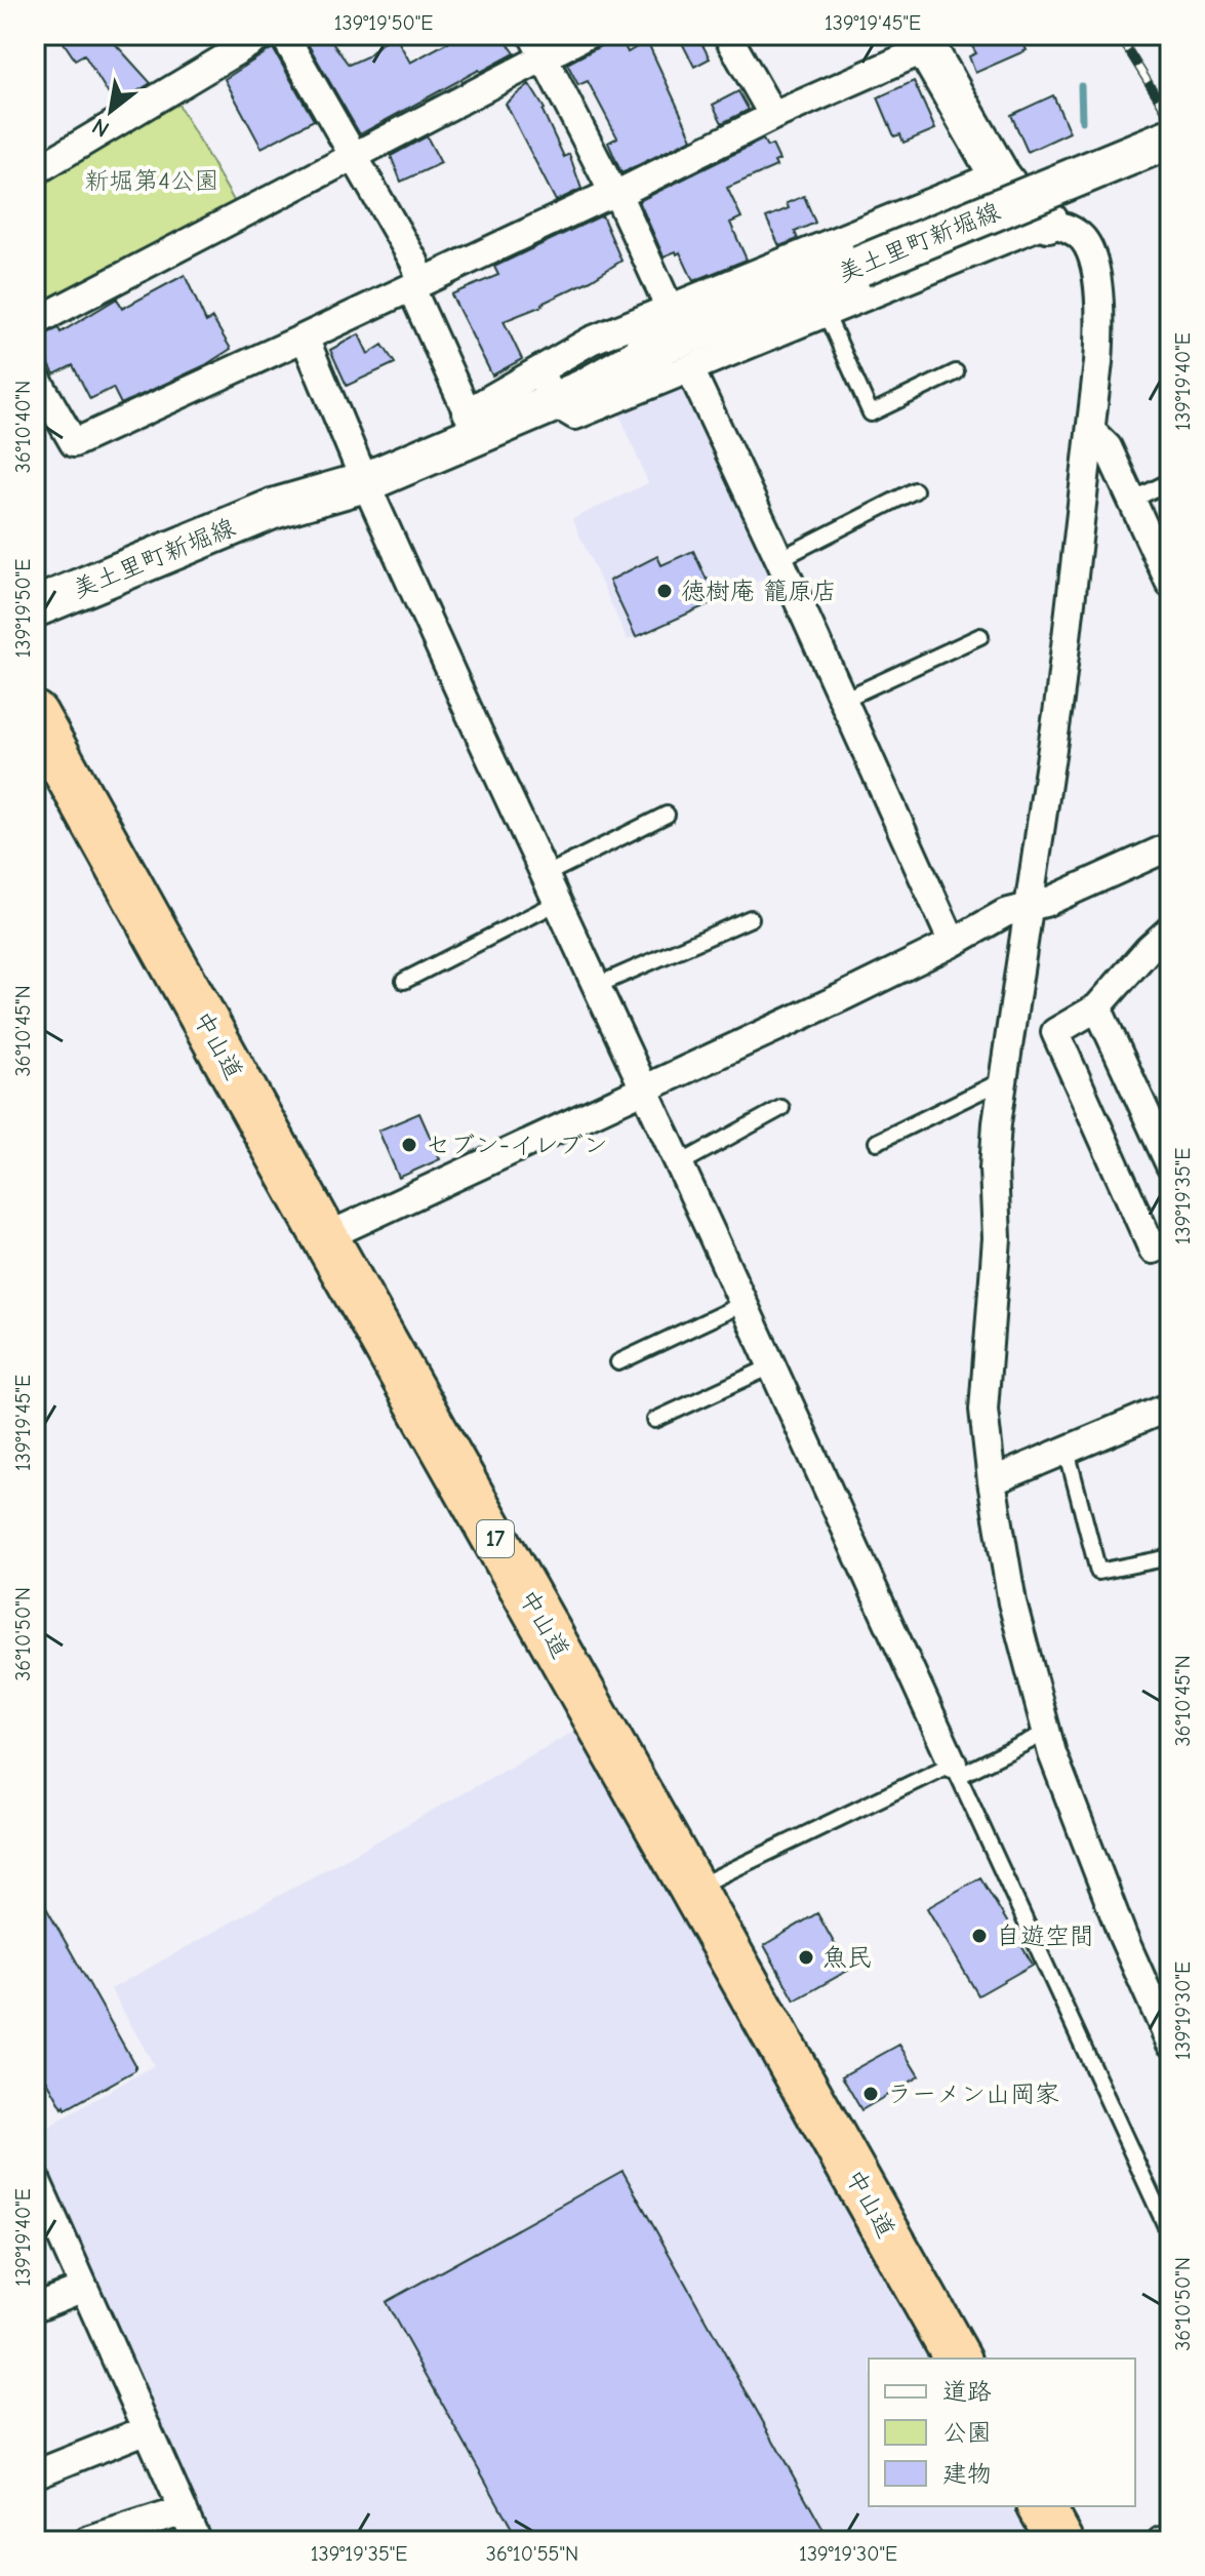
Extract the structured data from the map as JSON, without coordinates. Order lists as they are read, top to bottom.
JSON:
{
  "streets": {
    "highway": ["中山道", "17"],
    "main road": ["美土里町新堀線"]
  },
  "parks": ["新堀第4公園"],
  "places": [
    "徳樹庵 籠原店",
    "セブン-イレブン",
    "自遊空間",
    "魚民",
    "ラーメン山岡家"
  ],
  "legend": ["道路", "公園", "建物"],
  "north": "bottom left",
  "coordinates": [
    "139°19'50\"E",
    "139°19'45\"E",
    "139°19'40\"E",
    "36°10'40\"N",
    "36°10'45\"N",
    "139°19'35\"E",
    "36°10'50\"N",
    "139°19'30\"E",
    "36°10'55\"N"
  ]
}
